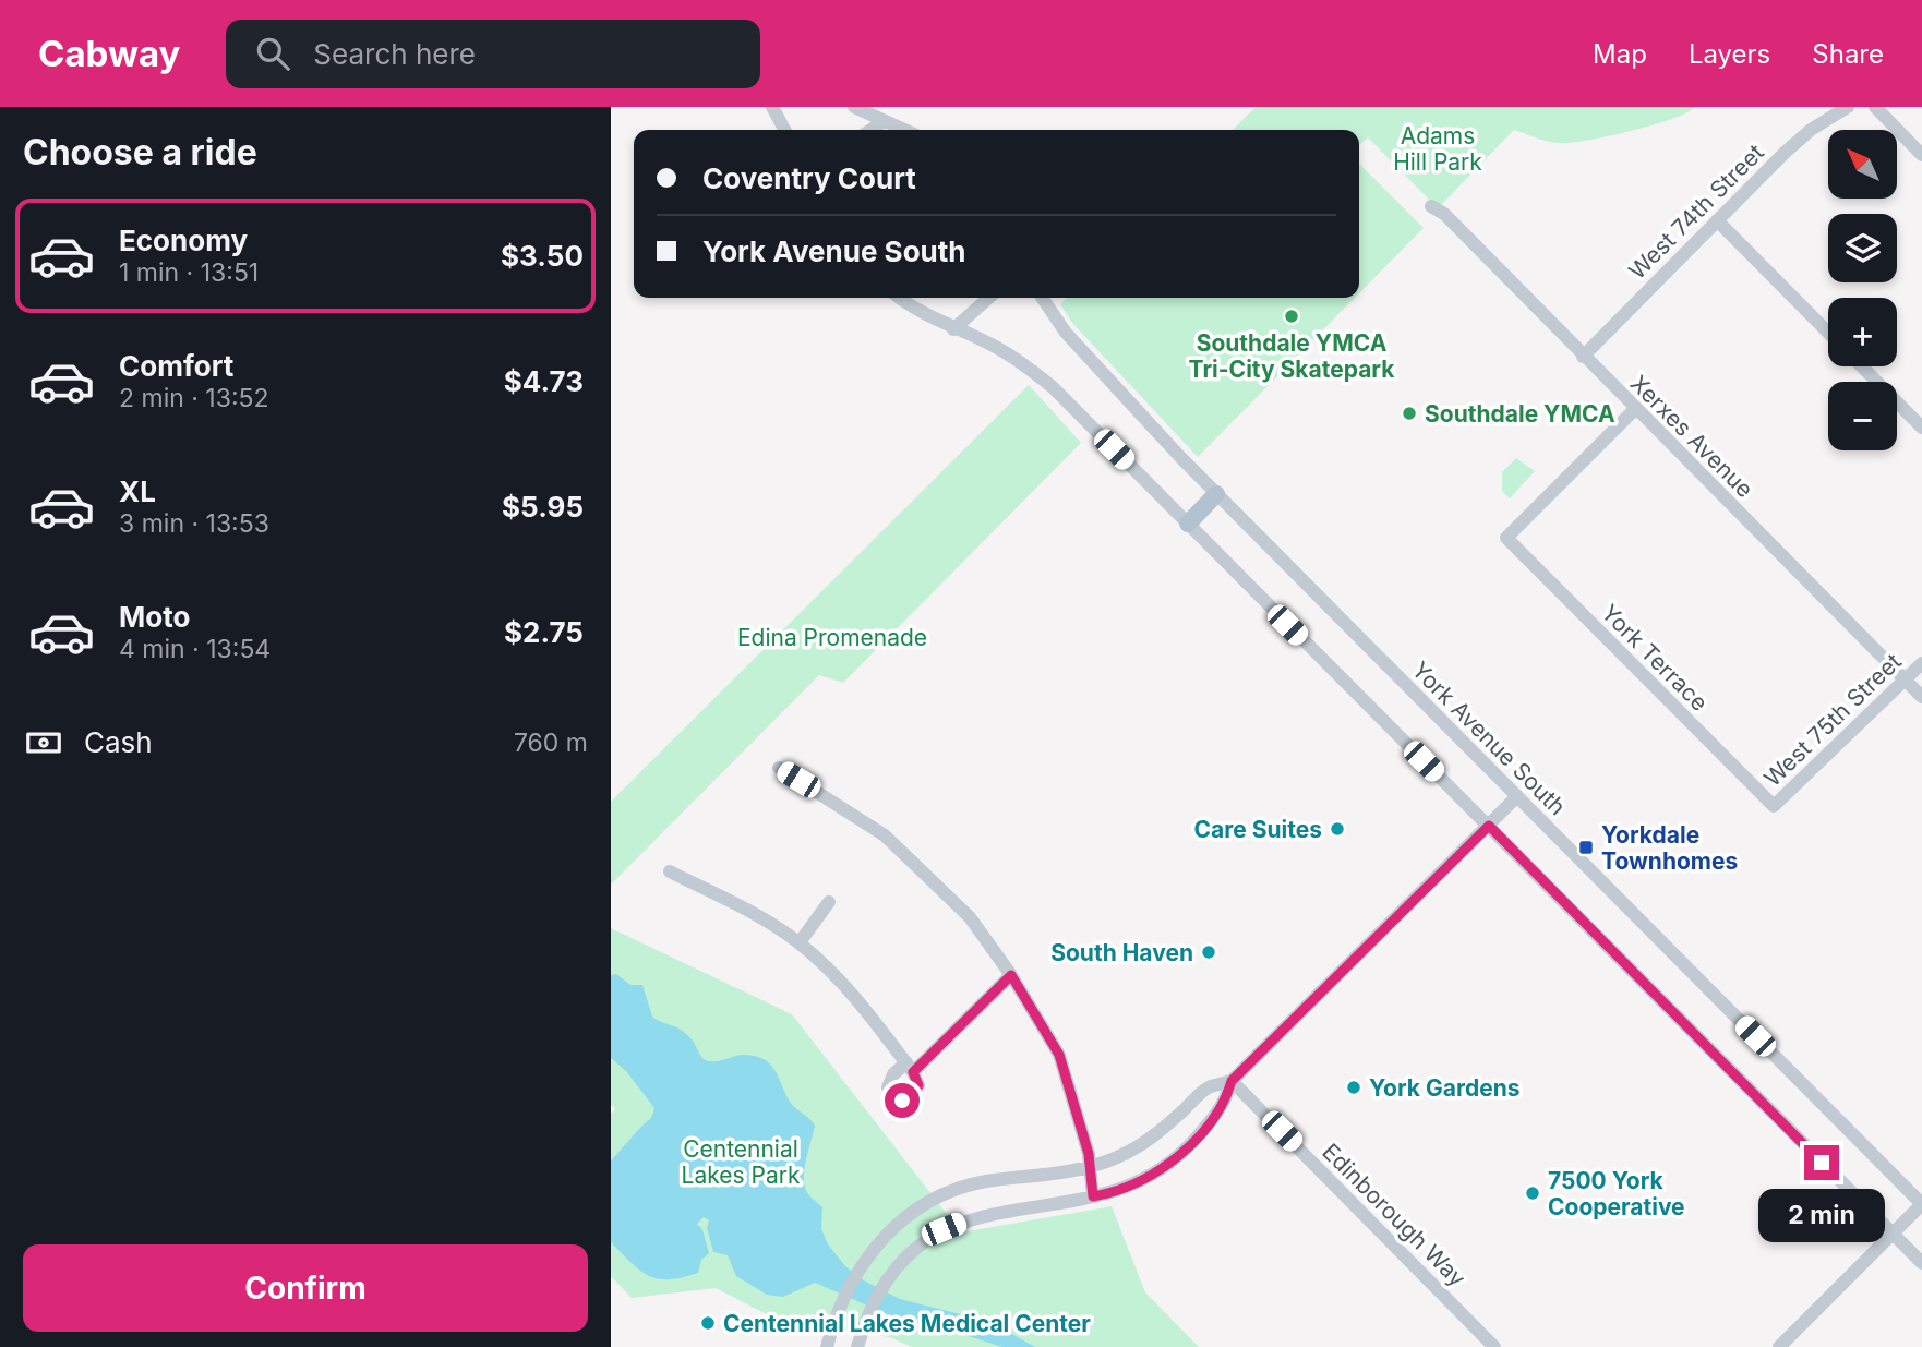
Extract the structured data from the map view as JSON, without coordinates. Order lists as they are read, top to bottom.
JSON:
{
  "streets": {
    "street": [
      "West 74th Street",
      "Xerxes Avenue",
      "York Terrace",
      "West 75th Street",
      "York Avenue South",
      "Edinborough Way"
    ]
  },
  "crossings": [
    ["West 74th Street", "Xerxes Avenue"],
    ["Xerxes Avenue", "York Terrace"],
    ["Xerxes Avenue", "West 75th Street"],
    ["York Terrace", "West 75th Street"]
  ],
  "parks": ["Adams Hill Park", "Edina Promenade", "Centennial Lakes Park"],
  "places": {
    "other": [
      "Southdale YMCA Tri-City Skatepark",
      "Southdale YMCA",
      "Care Suites",
      "South Haven",
      "York Gardens",
      "7500 York Cooperative",
      "Centennial Lakes Medical Center"
    ],
    "transit": ["Yorkdale Townhomes"]
  },
  "north": "top left",
  "page": {
    "header": "Cabway",
    "search": "Search here",
    "nav": ["Map", "Layers", "Share"],
    "heading": "Choose a ride",
    "map_buttons": ["+", "−"],
    "banner": ["Coventry Court", "York Avenue South"],
    "list": [
      {
        "name": "Economy",
        "note": "1 min · 13:51",
        "value": "$3.50"
      },
      {
        "name": "Comfort",
        "note": "2 min · 13:52",
        "value": "$4.73"
      },
      {
        "name": "XL",
        "note": "3 min · 13:53",
        "value": "$5.95"
      },
      {
        "name": "Moto",
        "note": "4 min · 13:54",
        "value": "$2.75"
      }
    ],
    "pay": ["Cash", "760 m"],
    "bubble": "2 min",
    "buttons": "Confirm"
  }
}
